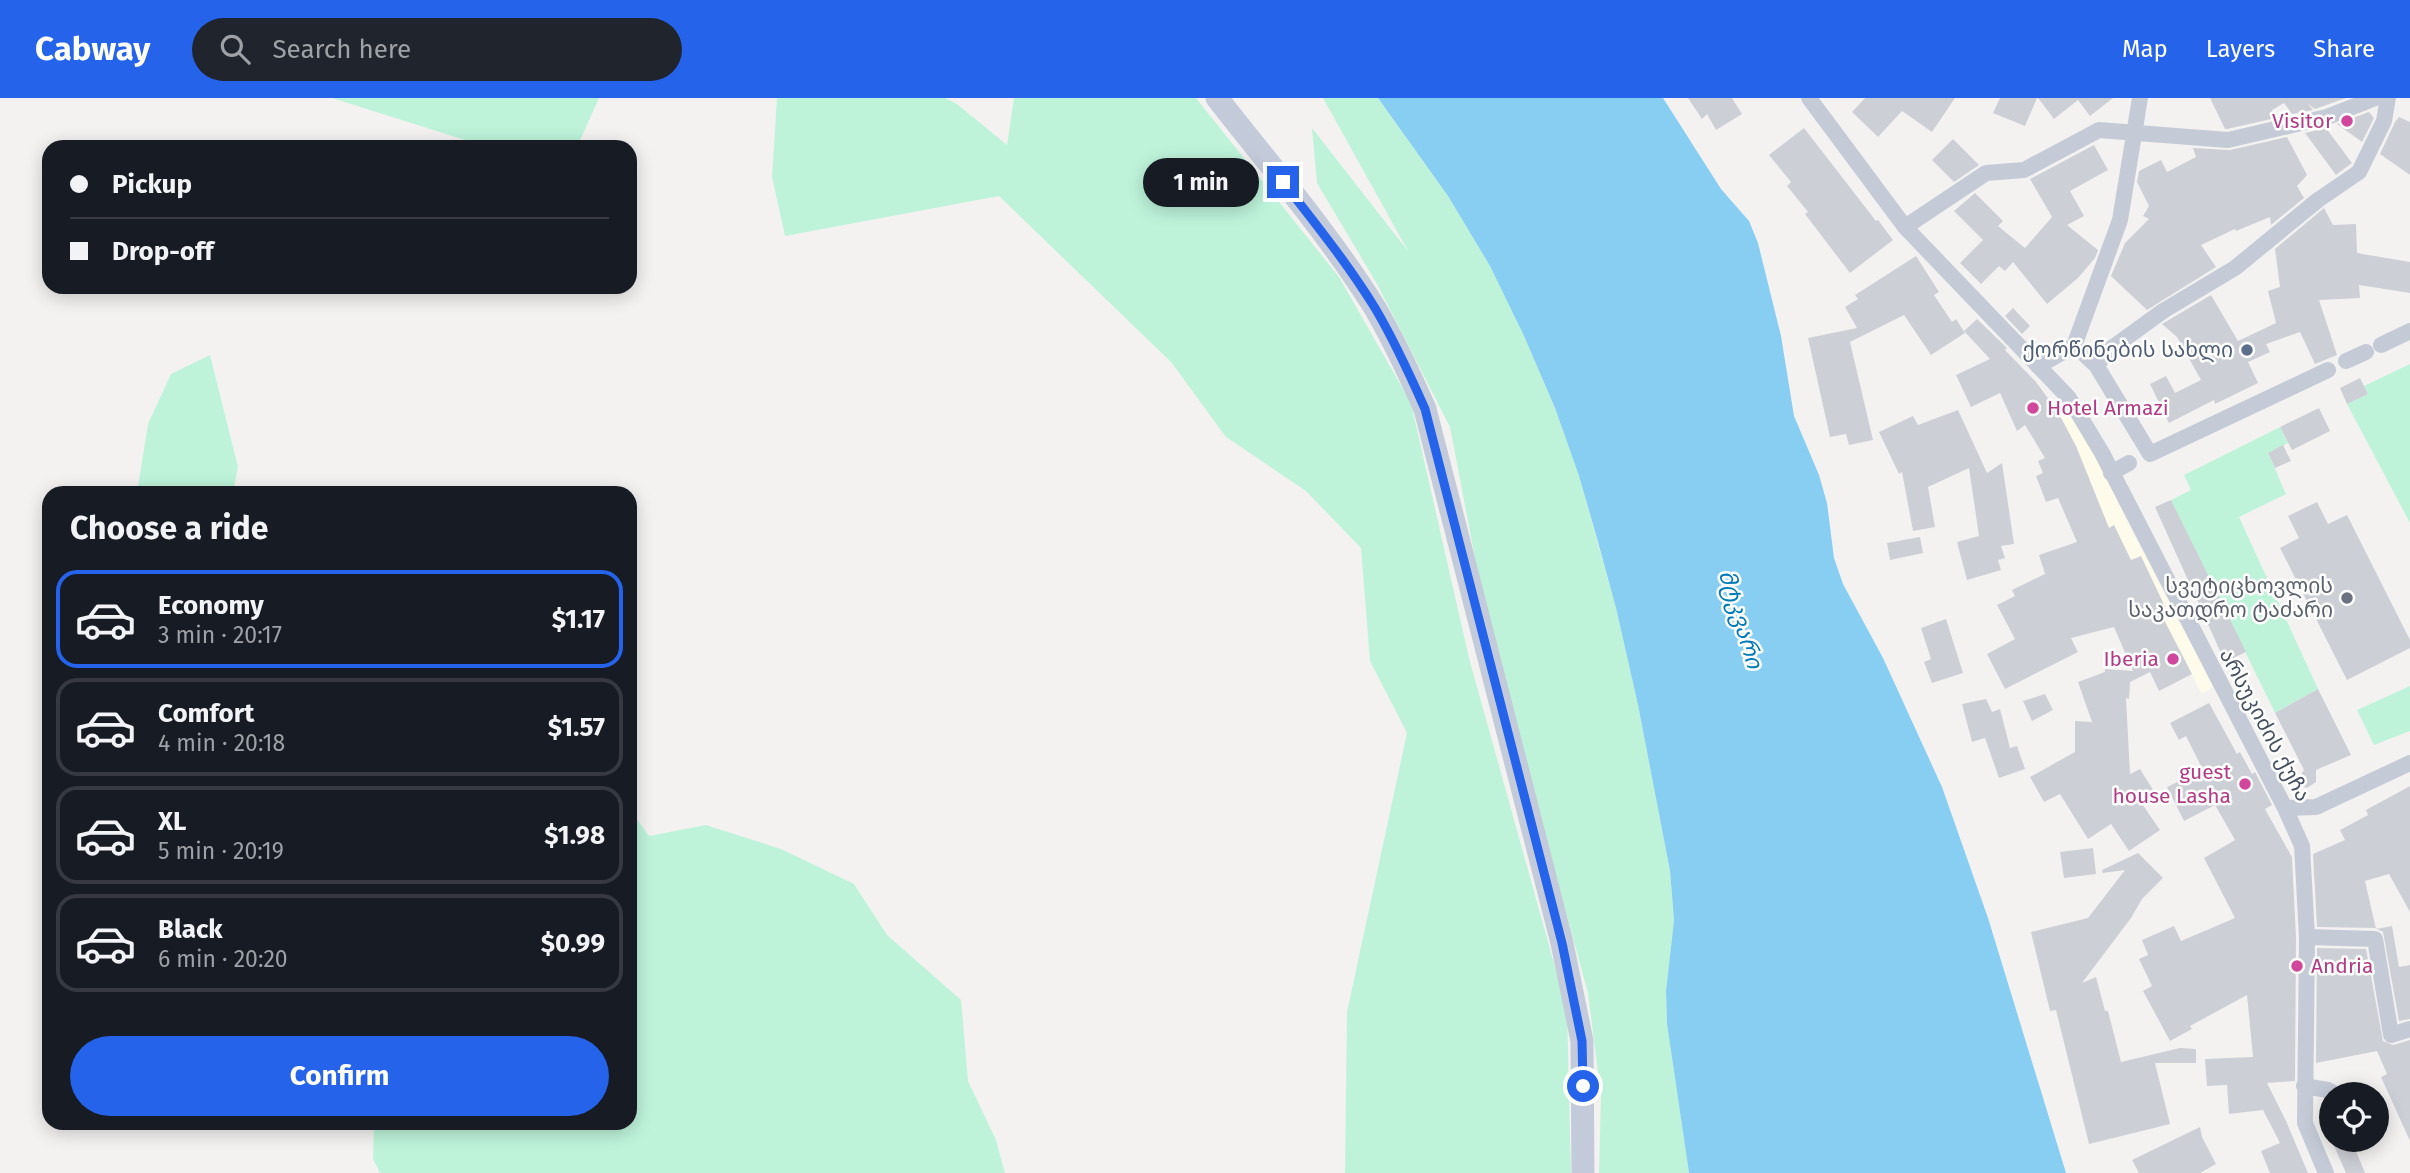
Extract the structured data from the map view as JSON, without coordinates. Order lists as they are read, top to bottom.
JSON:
{
  "streets": {
    "street": ["არსუკიძის ქუჩა"]
  },
  "water": ["მტკვარი"],
  "places": [
    "Visitor",
    "ქორწინების სახლი",
    "Hotel Armazi",
    "სვეტიცხოვლის საკათდრო ტაძარი",
    "Iberia",
    "guest house Lasha",
    "Andria"
  ],
  "page": {
    "header": "Cabway",
    "search": "Search here",
    "nav": ["Map", "Layers", "Share"],
    "banner": ["Pickup", "Drop-off"],
    "bubble": "1 min",
    "heading": "Choose a ride",
    "list": [
      {
        "name": "Economy",
        "note": "3 min · 20:17",
        "value": "$1.17"
      },
      {
        "name": "Comfort",
        "note": "4 min · 20:18",
        "value": "$1.57"
      },
      {
        "name": "XL",
        "note": "5 min · 20:19",
        "value": "$1.98"
      },
      {
        "name": "Black",
        "note": "6 min · 20:20",
        "value": "$0.99"
      }
    ],
    "buttons": "Confirm"
  }
}
